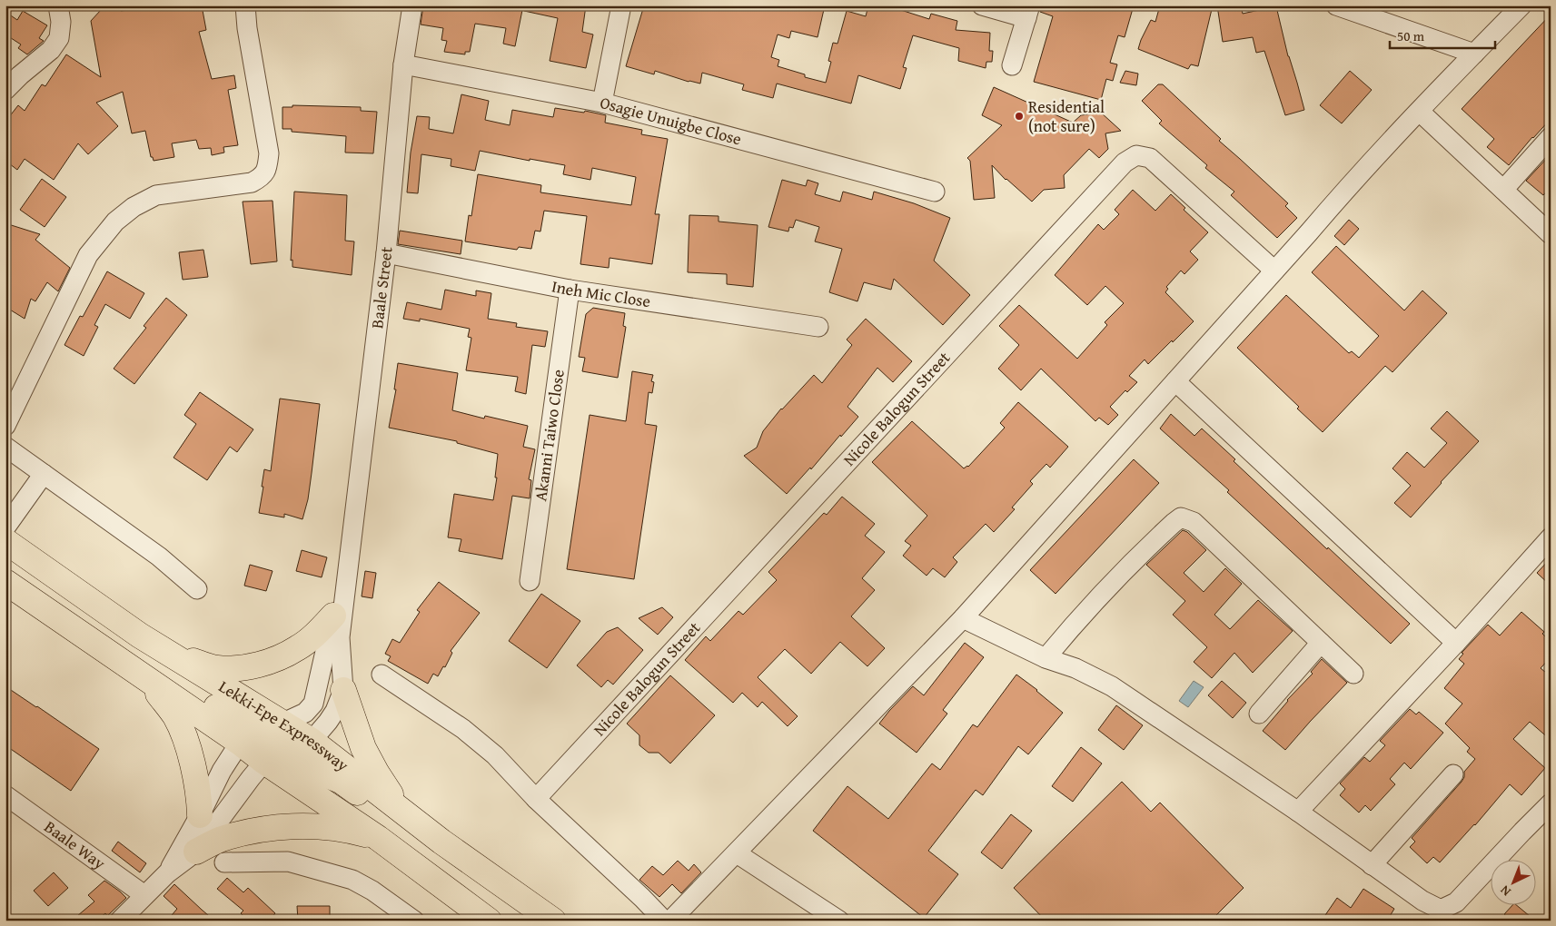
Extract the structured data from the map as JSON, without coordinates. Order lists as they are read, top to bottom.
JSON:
{
  "streets": {
    "highway": ["Lekki-Epe Expressway"],
    "street": [
      "Osagie Unuigbe Close",
      "Baale Street",
      "Ineh Mic Close",
      "Nicole Balogun Street",
      "Akanni Taiwo Close",
      "Baale Way"
    ]
  },
  "crossings": [
    ["Osagie Unuigbe Close", "Baale Street"],
    ["Baale Street", "Ineh Mic Close"],
    ["Ineh Mic Close", "Akanni Taiwo Close"]
  ],
  "places": ["Residential (not sure)"],
  "scale_bar": "50 m",
  "north": "bottom left"
}
